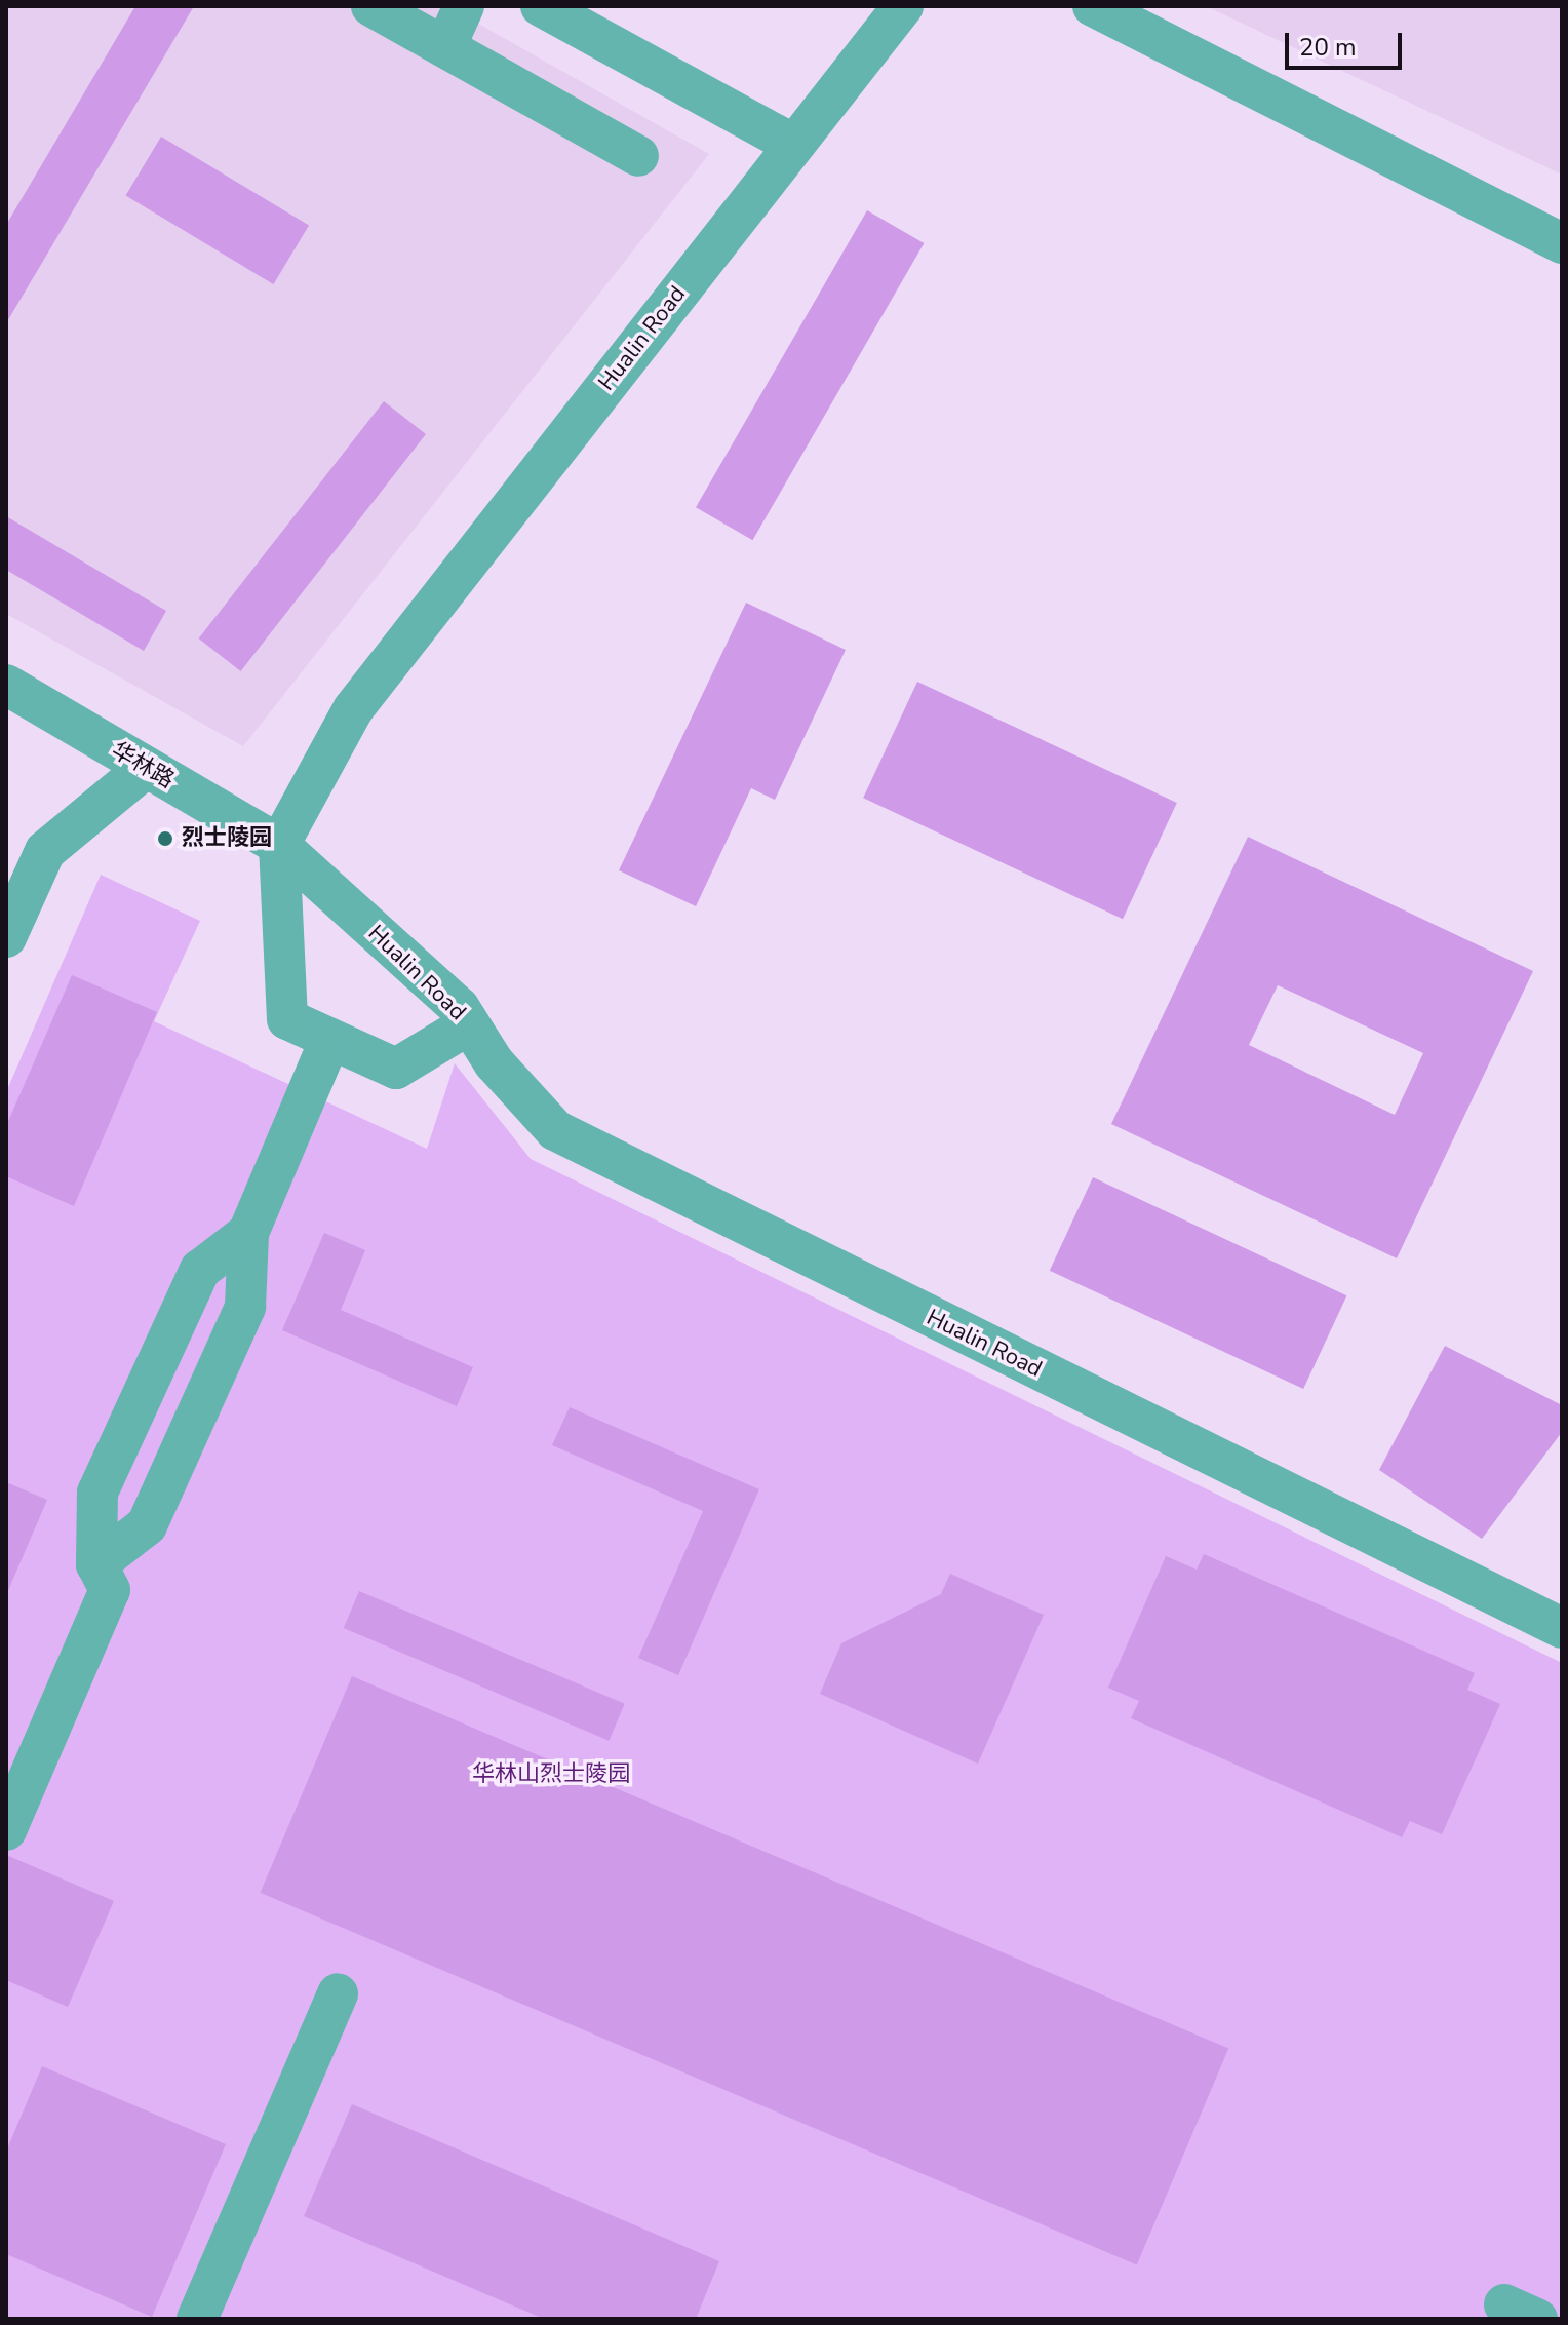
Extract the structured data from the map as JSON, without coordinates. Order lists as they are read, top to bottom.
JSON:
{
  "streets": {
    "street": ["Hualin Road", "华林路"]
  },
  "crossings": [
    ["Hualin Road", "华林路"]
  ],
  "parks": ["华林山烈士陵园"],
  "places": ["烈士陵园"],
  "scale_bar": "20 m"
}
